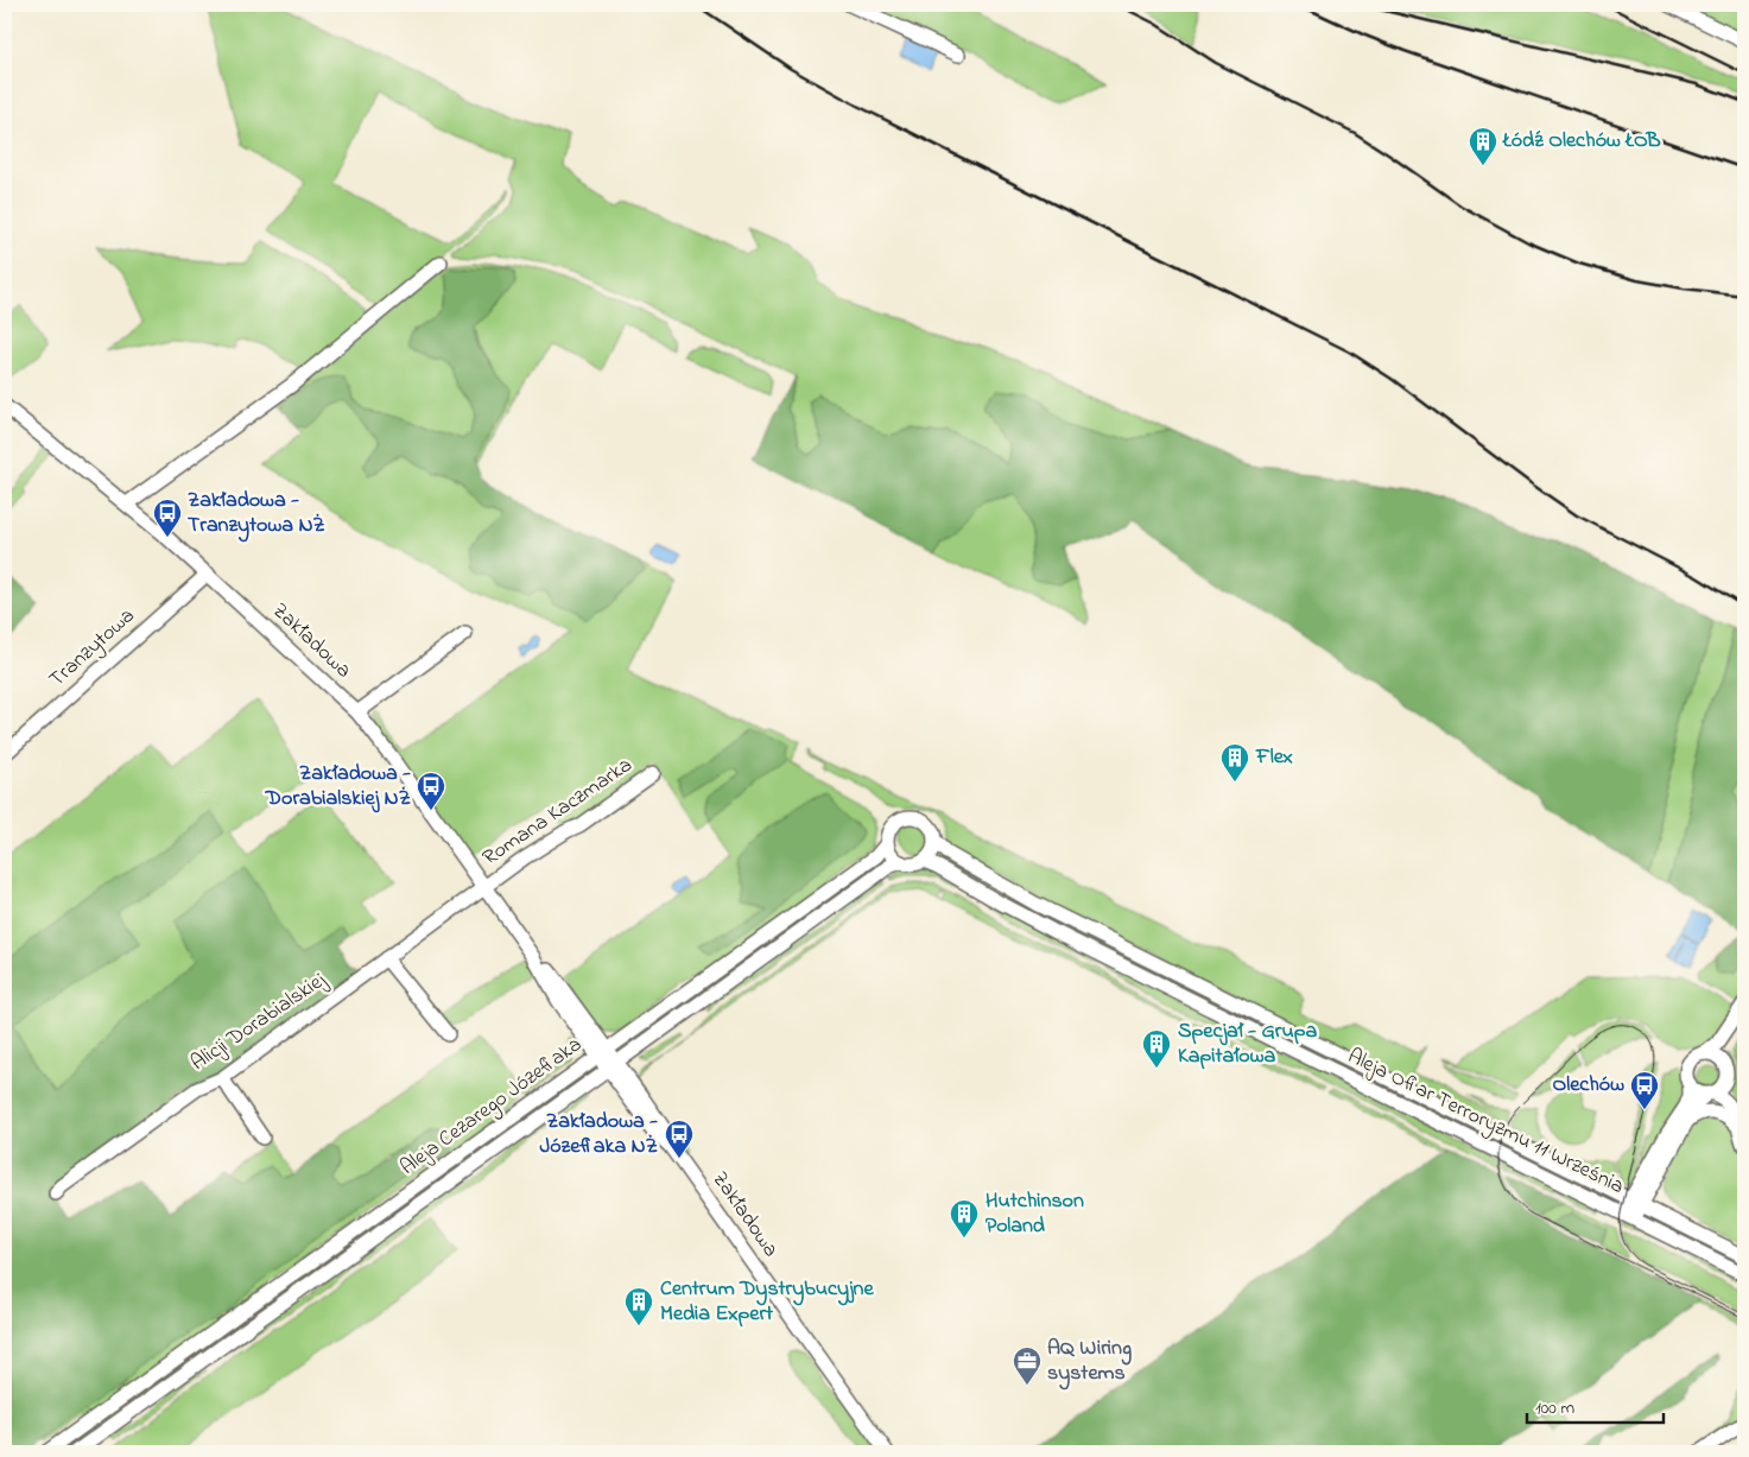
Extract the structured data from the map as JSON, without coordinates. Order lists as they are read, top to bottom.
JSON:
{
  "streets": {
    "street": [
      "Zakładowa",
      "Tranzytowa",
      "Romana Kaczmarka",
      "Alicji Dorabialskiej",
      "Aleja Cezarego Józefiaka",
      "Aleja Ofiar Terroryzmu 11 Września"
    ]
  },
  "crossings": [
    ["Zakładowa", "Tranzytowa"],
    ["Zakładowa", "Romana Kaczmarka"],
    ["Zakładowa", "Alicji Dorabialskiej"],
    ["Zakładowa", "Aleja Cezarego Józefiaka"],
    ["Romana Kaczmarka", "Alicji Dorabialskiej"],
    ["Aleja Cezarego Józefiaka", "Aleja Ofiar Terroryzmu 11 Września"]
  ],
  "places": {
    "building": [
      "Łódź Olechów ŁOB",
      "Flex",
      "Specjał - Grupa Kapitałowa",
      "Hutchinson Poland",
      "Centrum Dystrybucyjne Media Expert"
    ],
    "bus stop": [
      "Zakładowa - Tranzytowa NŻ",
      "Zakładowa - Dorabialskiej NŻ",
      "Olechów",
      "Zakładowa - Józefiaka NŻ"
    ],
    "office": ["AQ Wiring systems"]
  },
  "scale_bar": "100 m"
}
